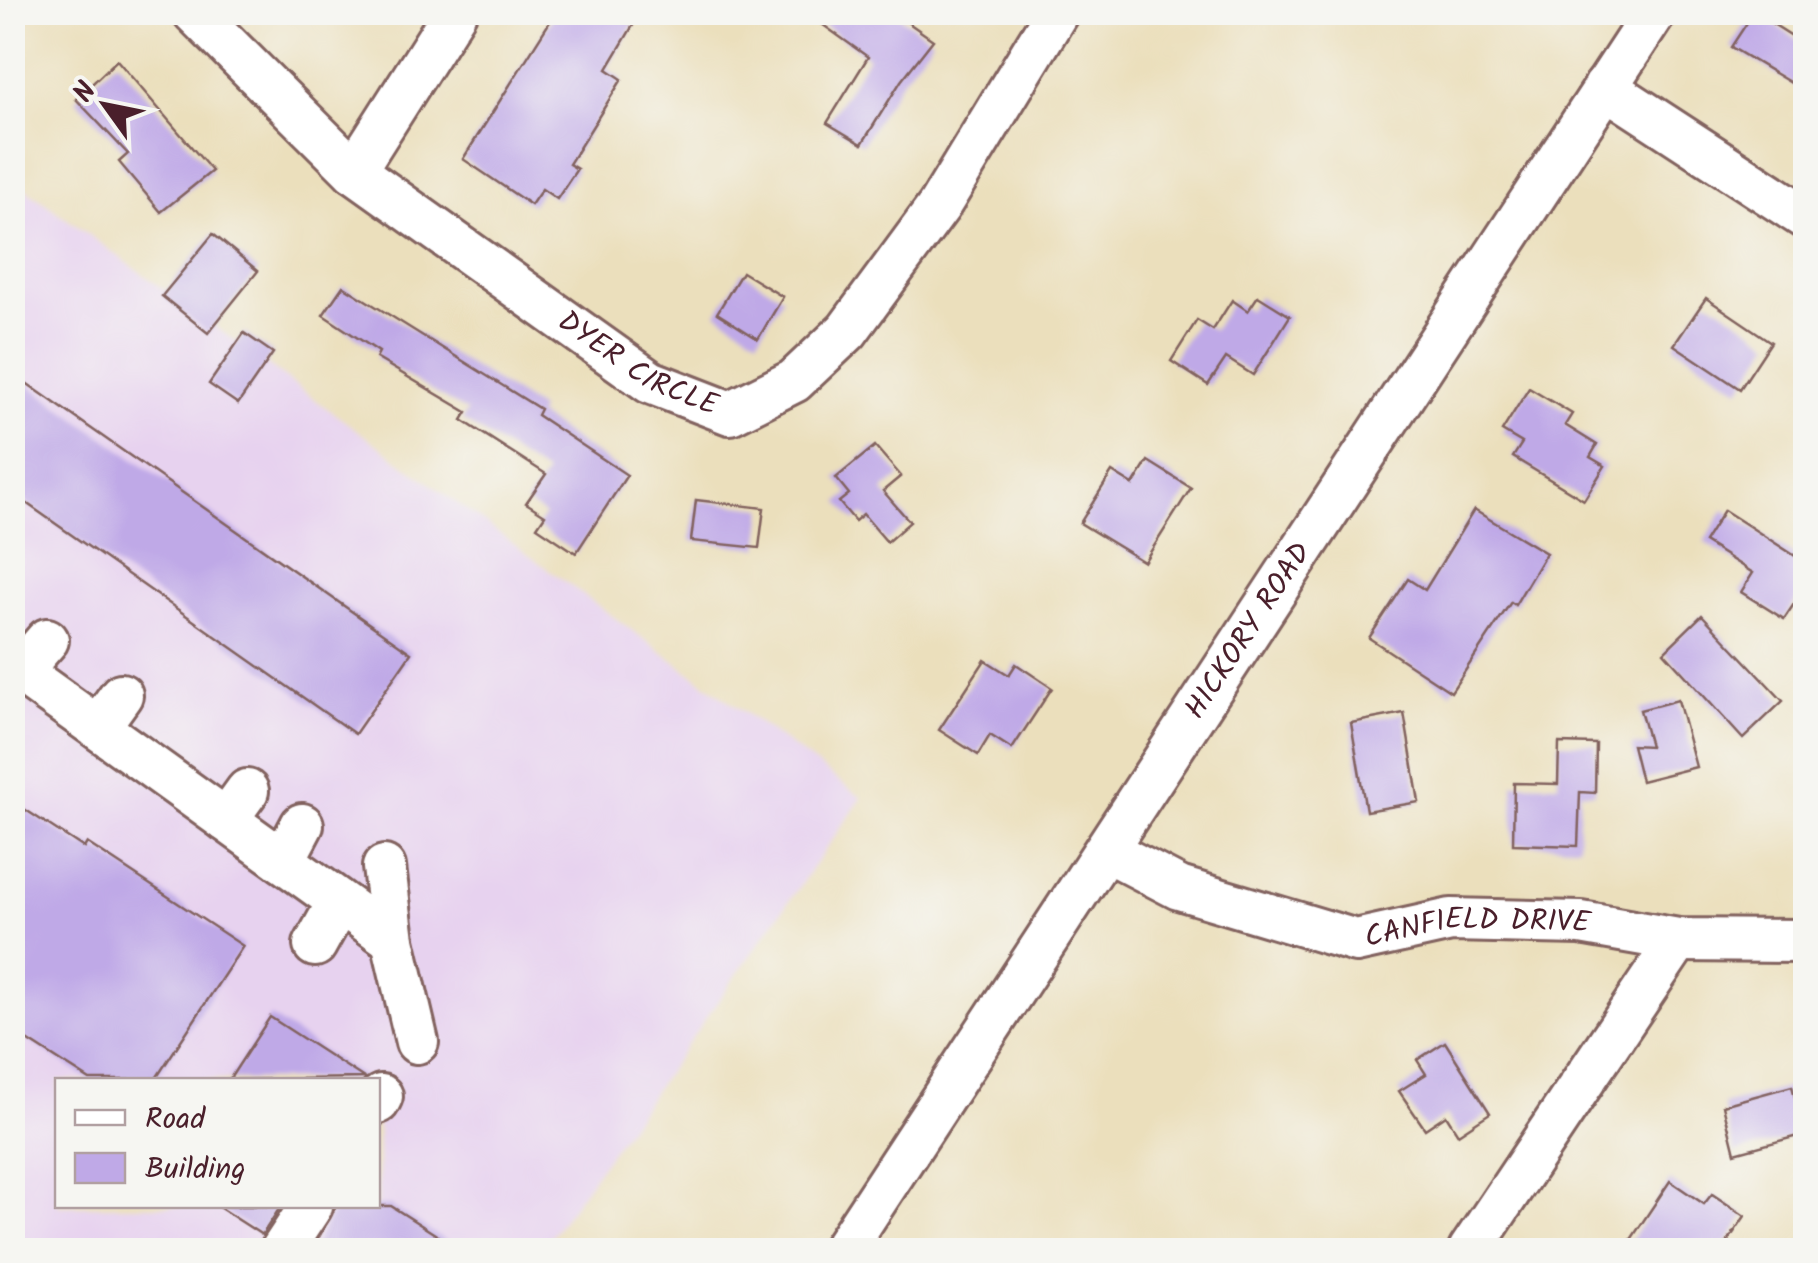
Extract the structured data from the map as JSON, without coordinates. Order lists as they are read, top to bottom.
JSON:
{
  "streets": {
    "street": ["DYER CIRCLE", "HICKORY ROAD", "CANFIELD DRIVE"]
  },
  "crossings": [
    ["HICKORY ROAD", "CANFIELD DRIVE"]
  ],
  "legend": ["Road", "Building"],
  "north": "top left"
}
